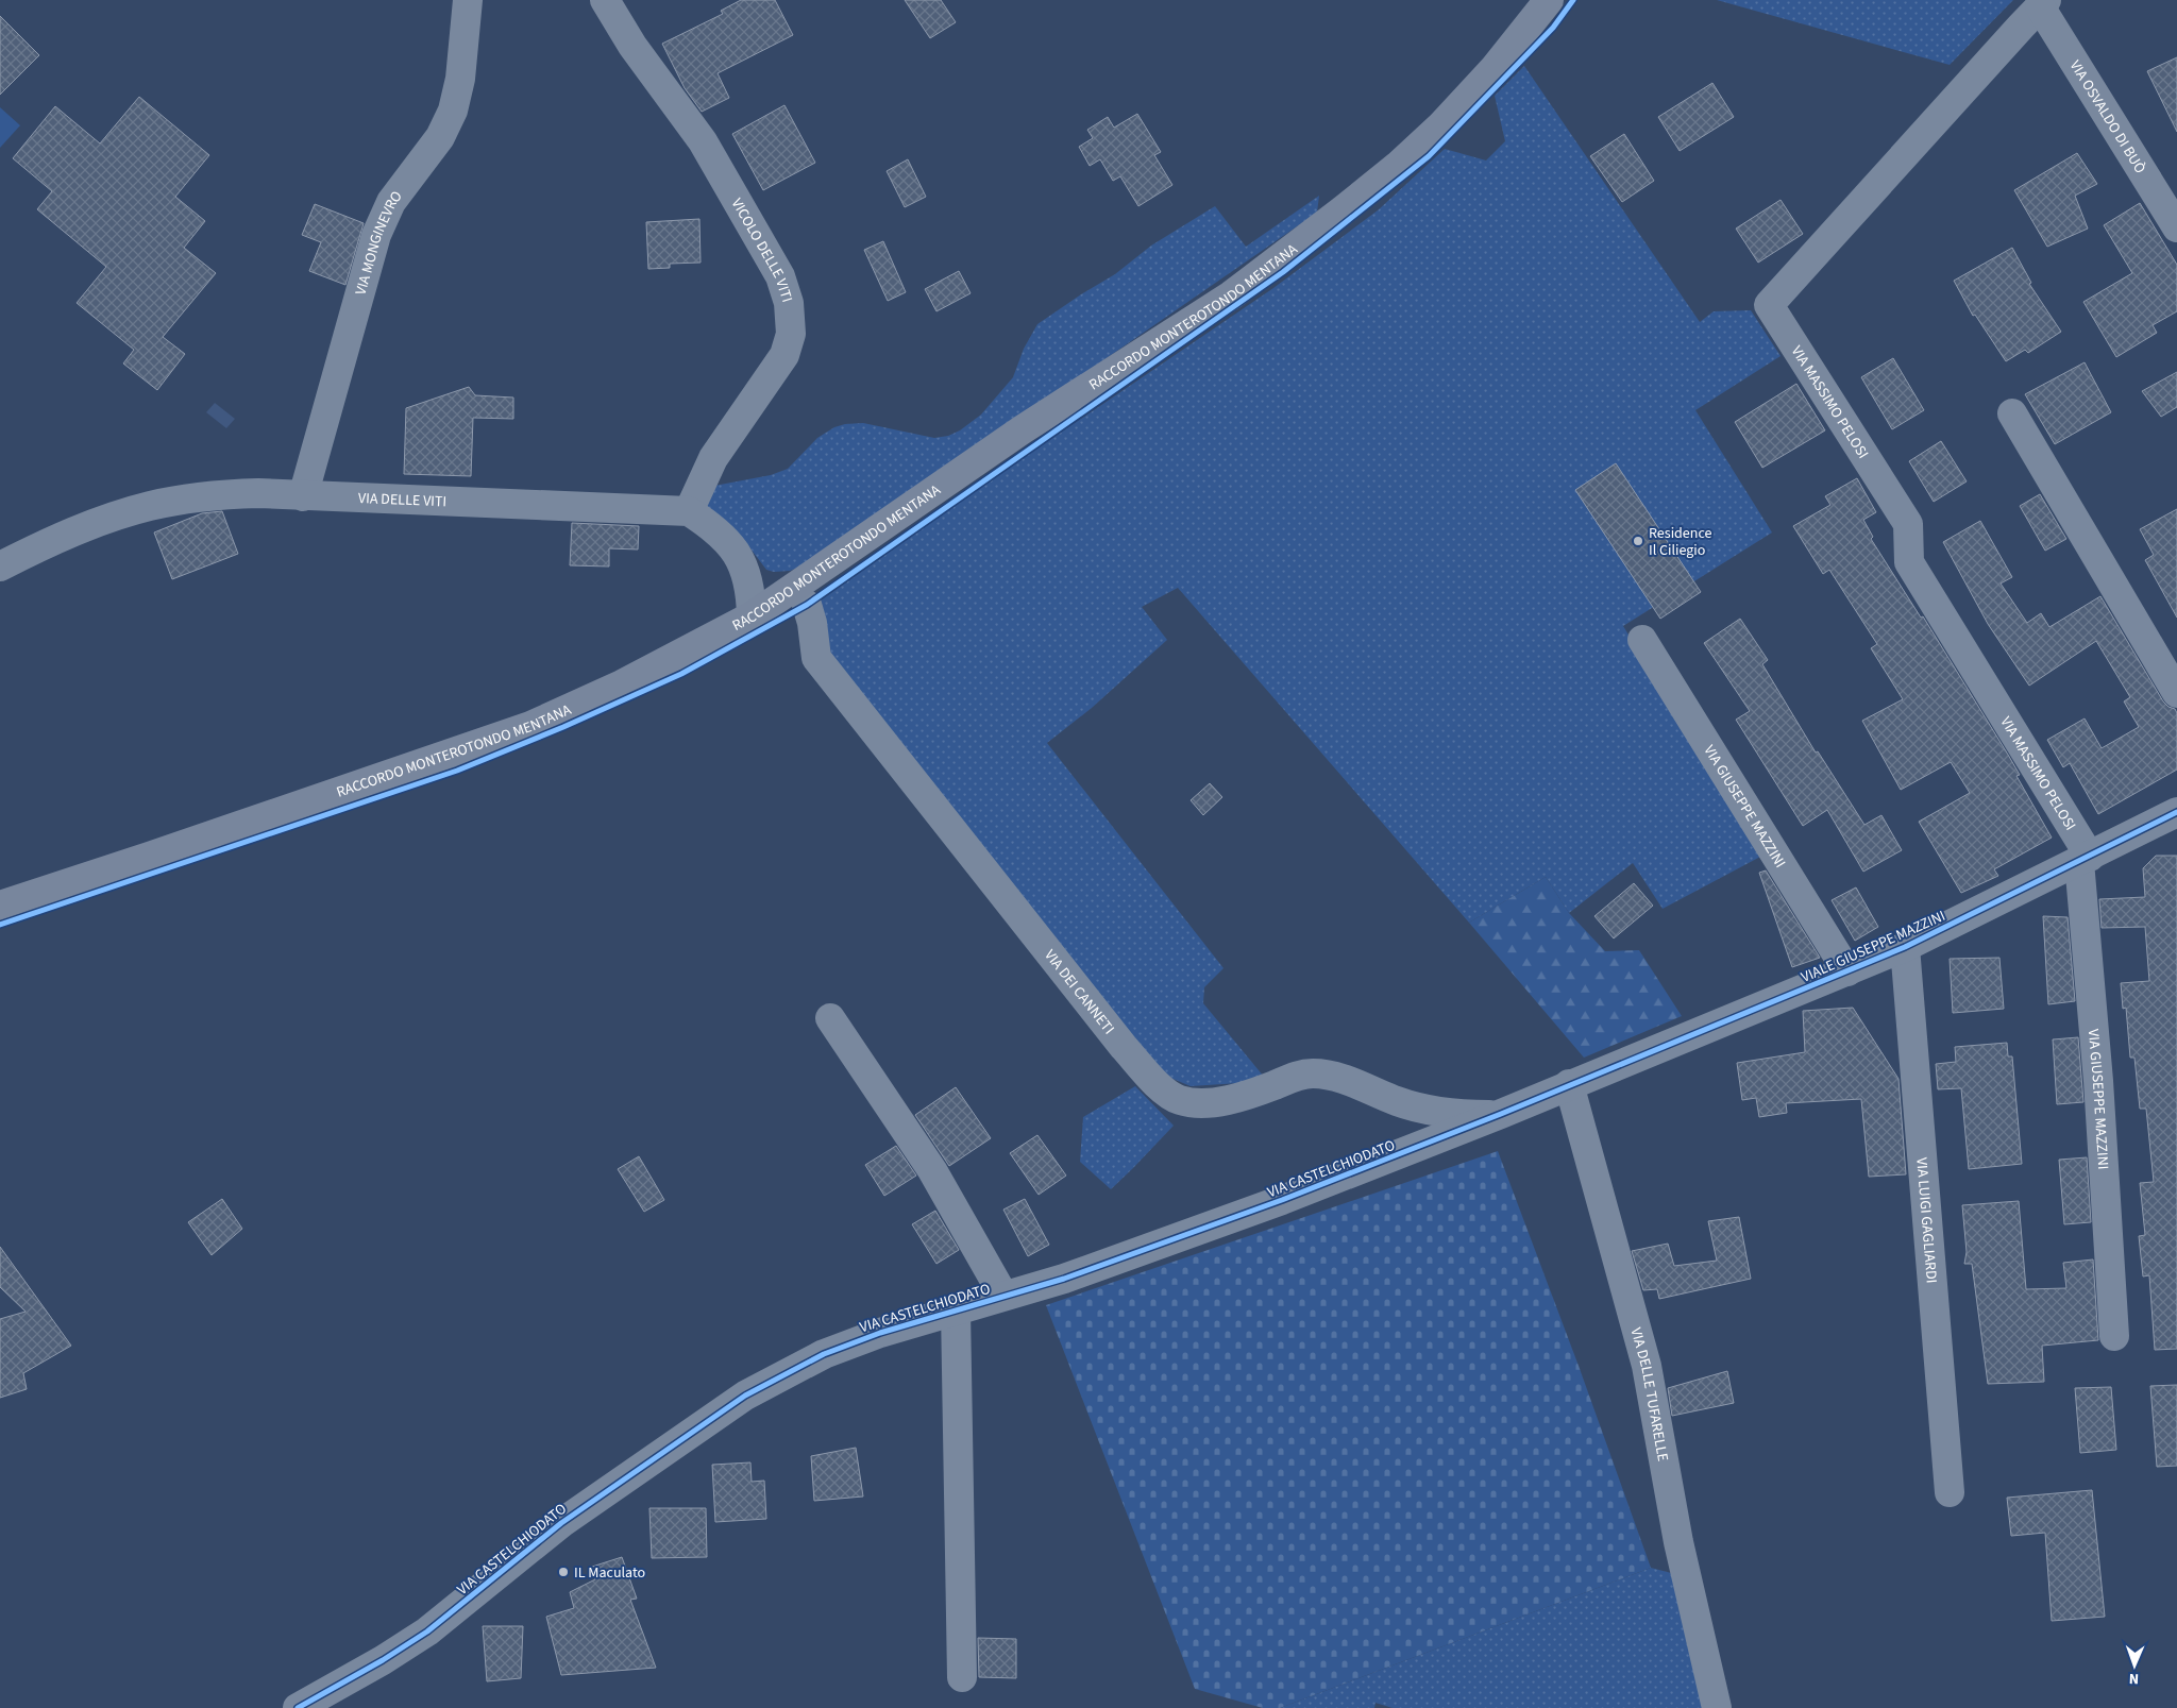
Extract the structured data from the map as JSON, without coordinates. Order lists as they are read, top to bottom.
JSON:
{
  "streets": {
    "main road": ["RACCORDO MONTEROTONDO MENTANA"],
    "street": [
      "VIA OSVALDO DI BUÒ",
      "VIA MONGINEVRO",
      "VICOLO DELLE VITI",
      "VIA MASSIMO PELOSI",
      "VIA DELLE VITI",
      "VIA GIUSEPPE MAZZINI",
      "VIALE GIUSEPPE MAZZINI",
      "VIA DEI CANNETI",
      "VIA CASTELCHIODATO",
      "VIA LUIGI GAGLIARDI",
      "VIA DELLE TUFARELLE"
    ]
  },
  "crossings": [
    ["VIA OSVALDO DI BUÒ", "VIA MASSIMO PELOSI"],
    ["VIA MONGINEVRO", "VIA DELLE VITI"],
    ["VICOLO DELLE VITI", "VIA DELLE VITI"],
    ["VIA MASSIMO PELOSI", "VIA GIUSEPPE MAZZINI"],
    ["VIA MASSIMO PELOSI", "VIALE GIUSEPPE MAZZINI"],
    ["VIA GIUSEPPE MAZZINI", "VIALE GIUSEPPE MAZZINI"],
    ["VIALE GIUSEPPE MAZZINI", "VIA CASTELCHIODATO"],
    ["VIALE GIUSEPPE MAZZINI", "VIA LUIGI GAGLIARDI"],
    ["VIALE GIUSEPPE MAZZINI", "VIA DELLE TUFARELLE"],
    ["VIA DEI CANNETI", "VIA CASTELCHIODATO"],
    ["VIA CASTELCHIODATO", "VIA DELLE TUFARELLE"]
  ],
  "places": ["Residence Il Ciliegio", "IL Maculato"],
  "north": "bottom"
}
